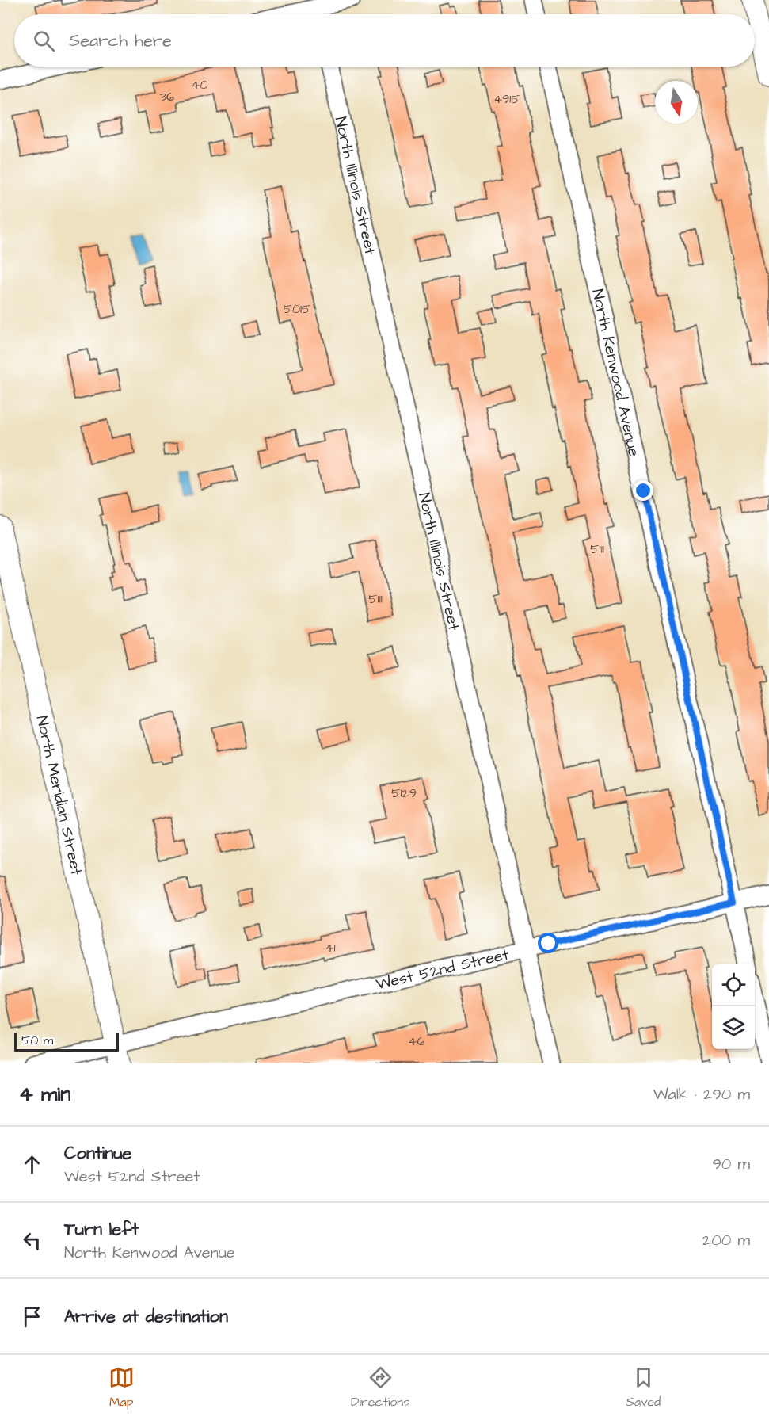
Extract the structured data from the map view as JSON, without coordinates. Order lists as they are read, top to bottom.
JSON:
{
  "streets": {
    "main road": ["North Meridian Street"],
    "street": ["North Illinois Street", "North Kenwood Avenue", "West 52nd Street"]
  },
  "crossings": [
    ["North Illinois Street", "West 52nd Street"],
    ["North Kenwood Avenue", "West 52nd Street"],
    ["North Meridian Street", "West 52nd Street"]
  ],
  "house_numbers": [
    "40",
    "36",
    "4915",
    "5015",
    "5111",
    "5111",
    "5129",
    "41",
    "46"
  ],
  "scale_bar": "50 m",
  "north": "bottom",
  "page": {
    "search": "Search here",
    "scale": "50 m",
    "heading": ["4 min", "Walk · 290 m"],
    "list": [
      ["Continue", "West 52nd Street", "90 m"],
      ["Turn left", "North Kenwood Avenue", "200 m"],
      "Arrive at destination"
    ],
    "nav": ["Map", "Directions", "Saved"]
  }
}
